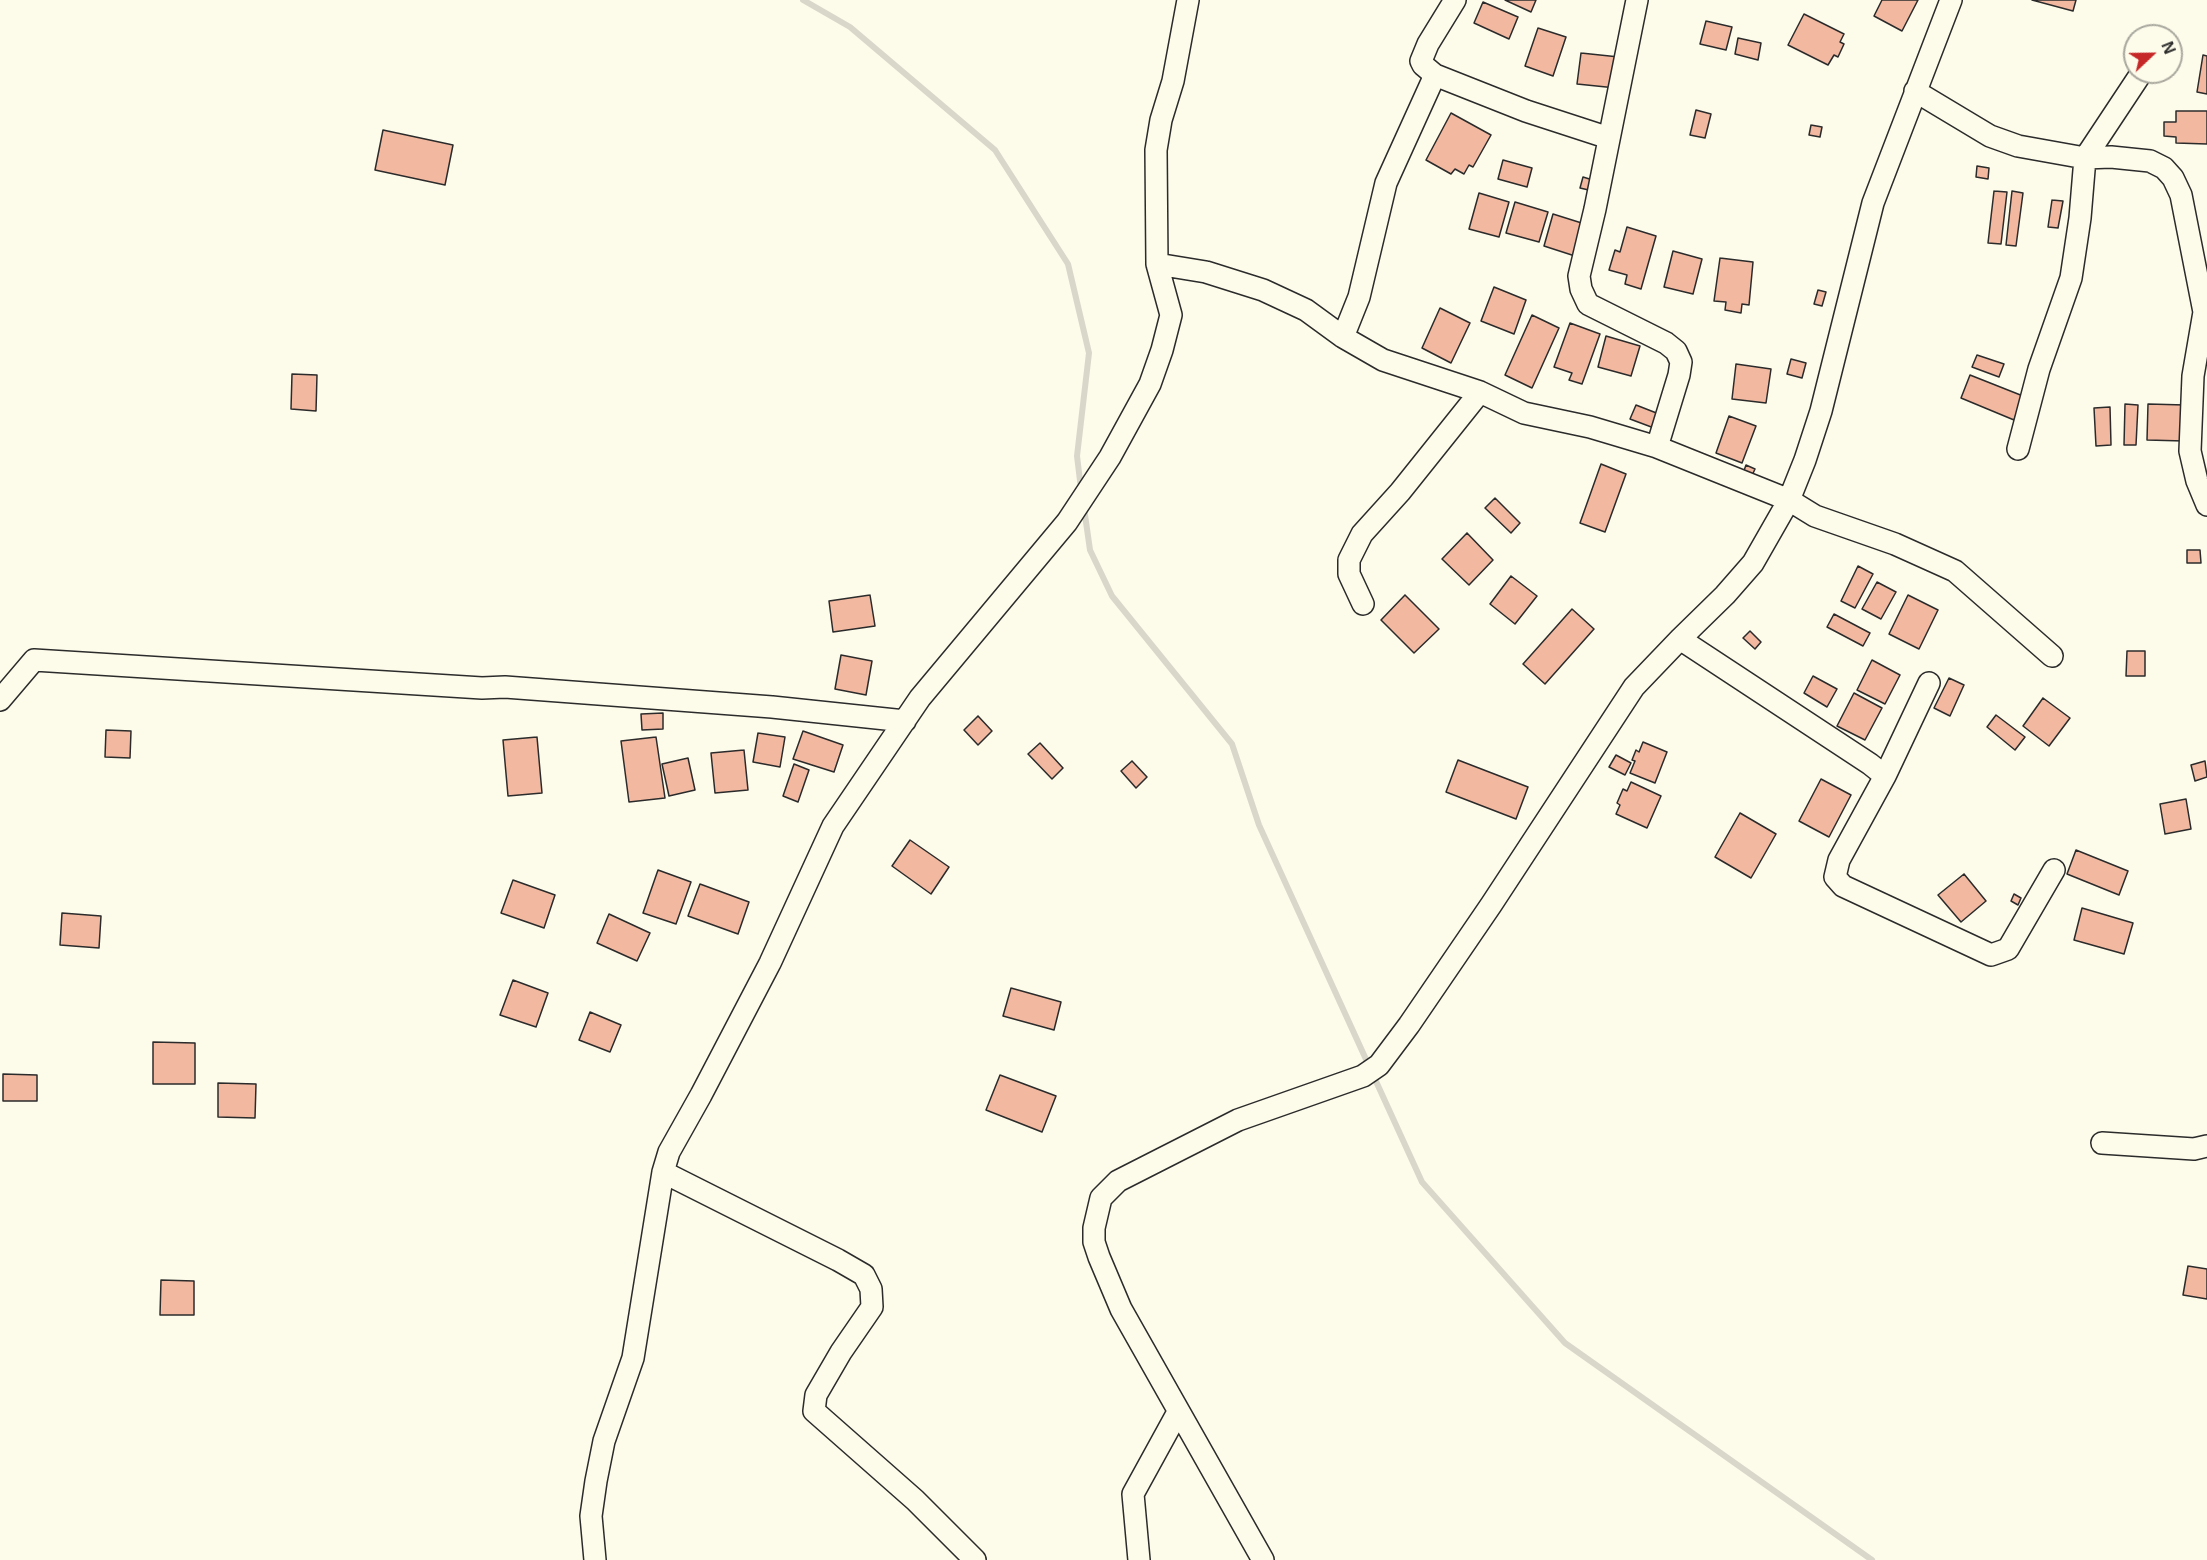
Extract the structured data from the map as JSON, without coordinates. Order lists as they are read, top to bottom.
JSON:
{
  "north": "right"
}
